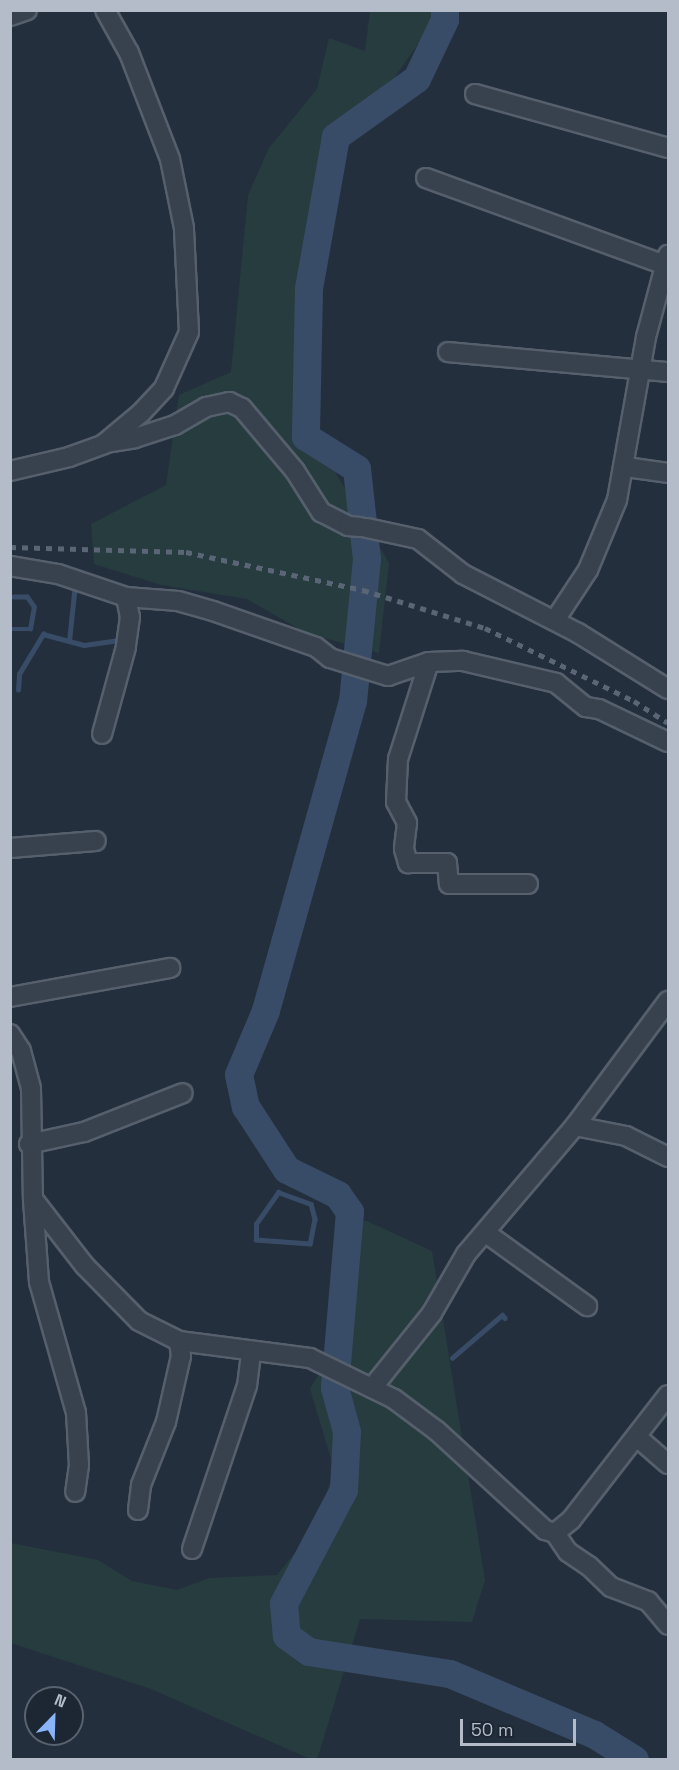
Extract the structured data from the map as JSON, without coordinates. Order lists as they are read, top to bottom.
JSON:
{
  "scale_bar": "50 m",
  "north": "top right"
}
